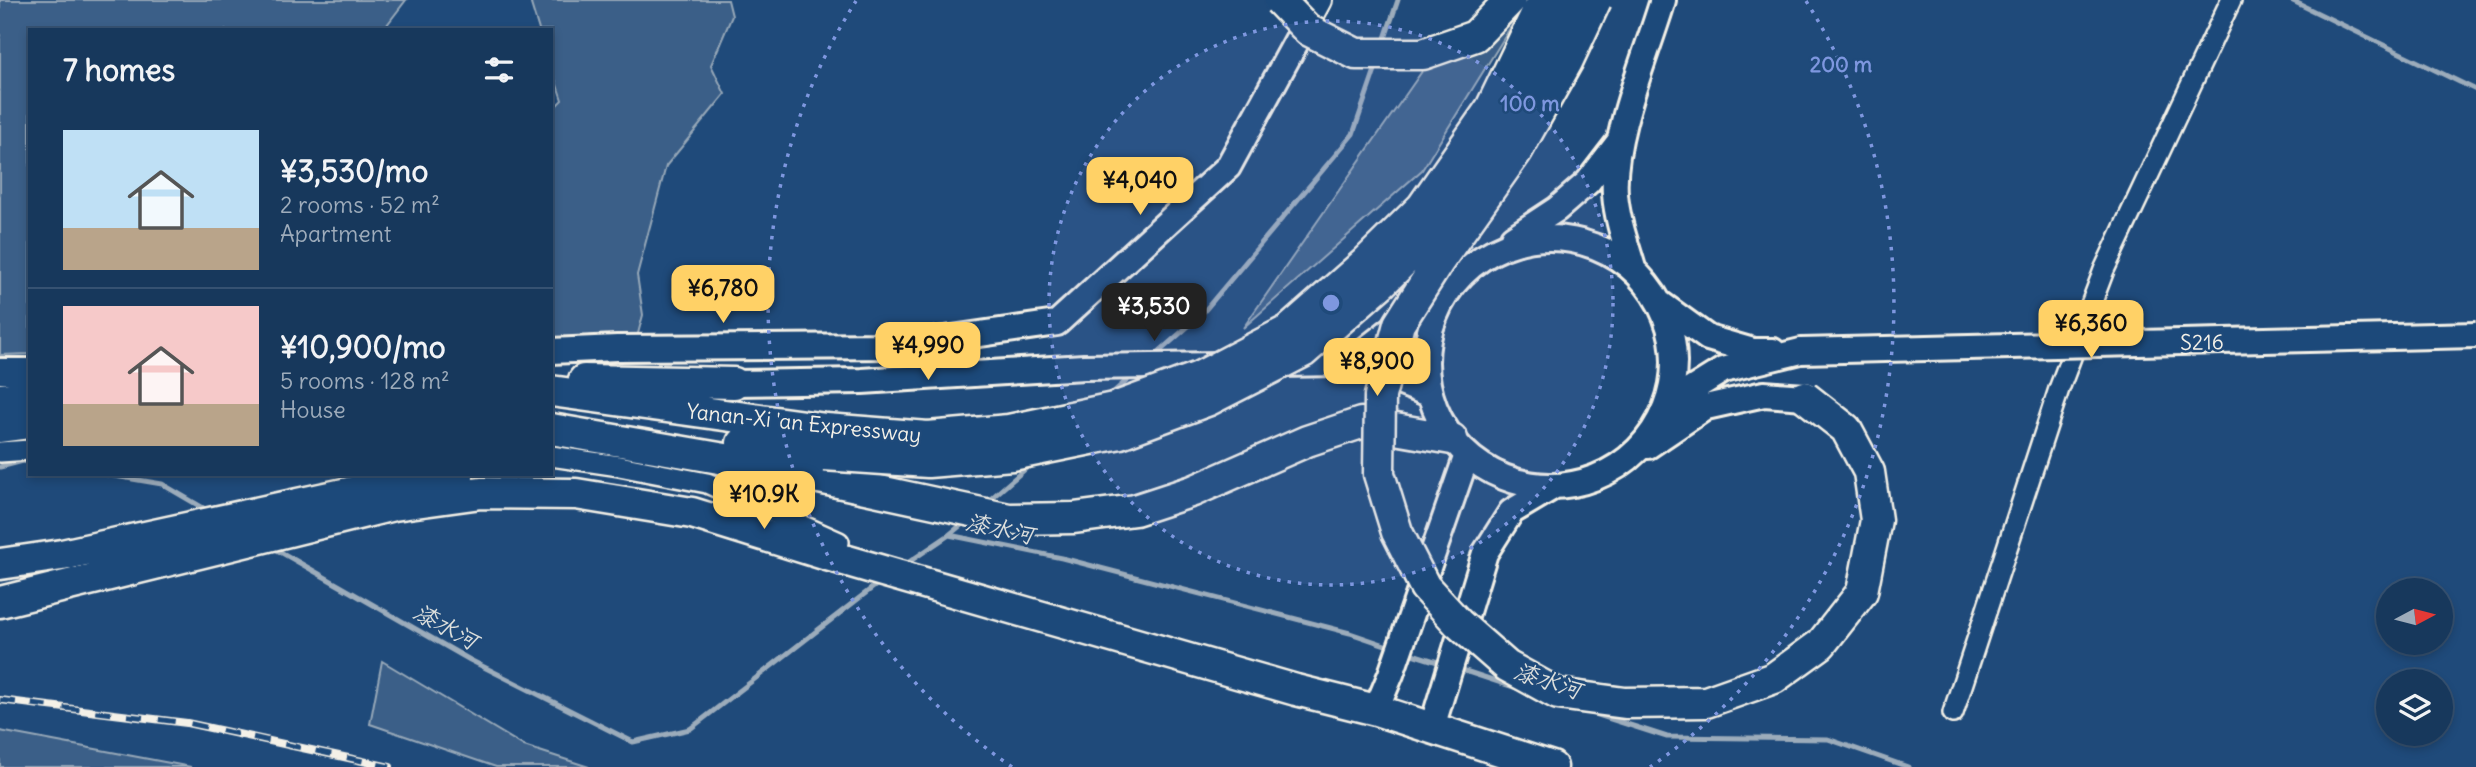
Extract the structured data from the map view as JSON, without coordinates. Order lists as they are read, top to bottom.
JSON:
{
  "streets": {
    "highway": ["Yanan-Xi 'an Expressway"],
    "main road": ["S216"]
  },
  "water": ["漆水河"],
  "north": "right",
  "page": {
    "heading": "7 homes",
    "list": [
      {
        "name": "¥3,530/mo",
        "note": "2 rooms · 52 m² · Apartment"
      },
      {
        "name": "¥10,900/mo",
        "note": "5 rooms · 128 m² · House"
      }
    ],
    "price": [
      "¥4,040",
      "¥6,780",
      "¥3,530",
      "¥6,360",
      "¥4,990",
      "¥8,900",
      "¥10.9K"
    ]
  },
  "rings": ["200 m", "100 m"]
}
